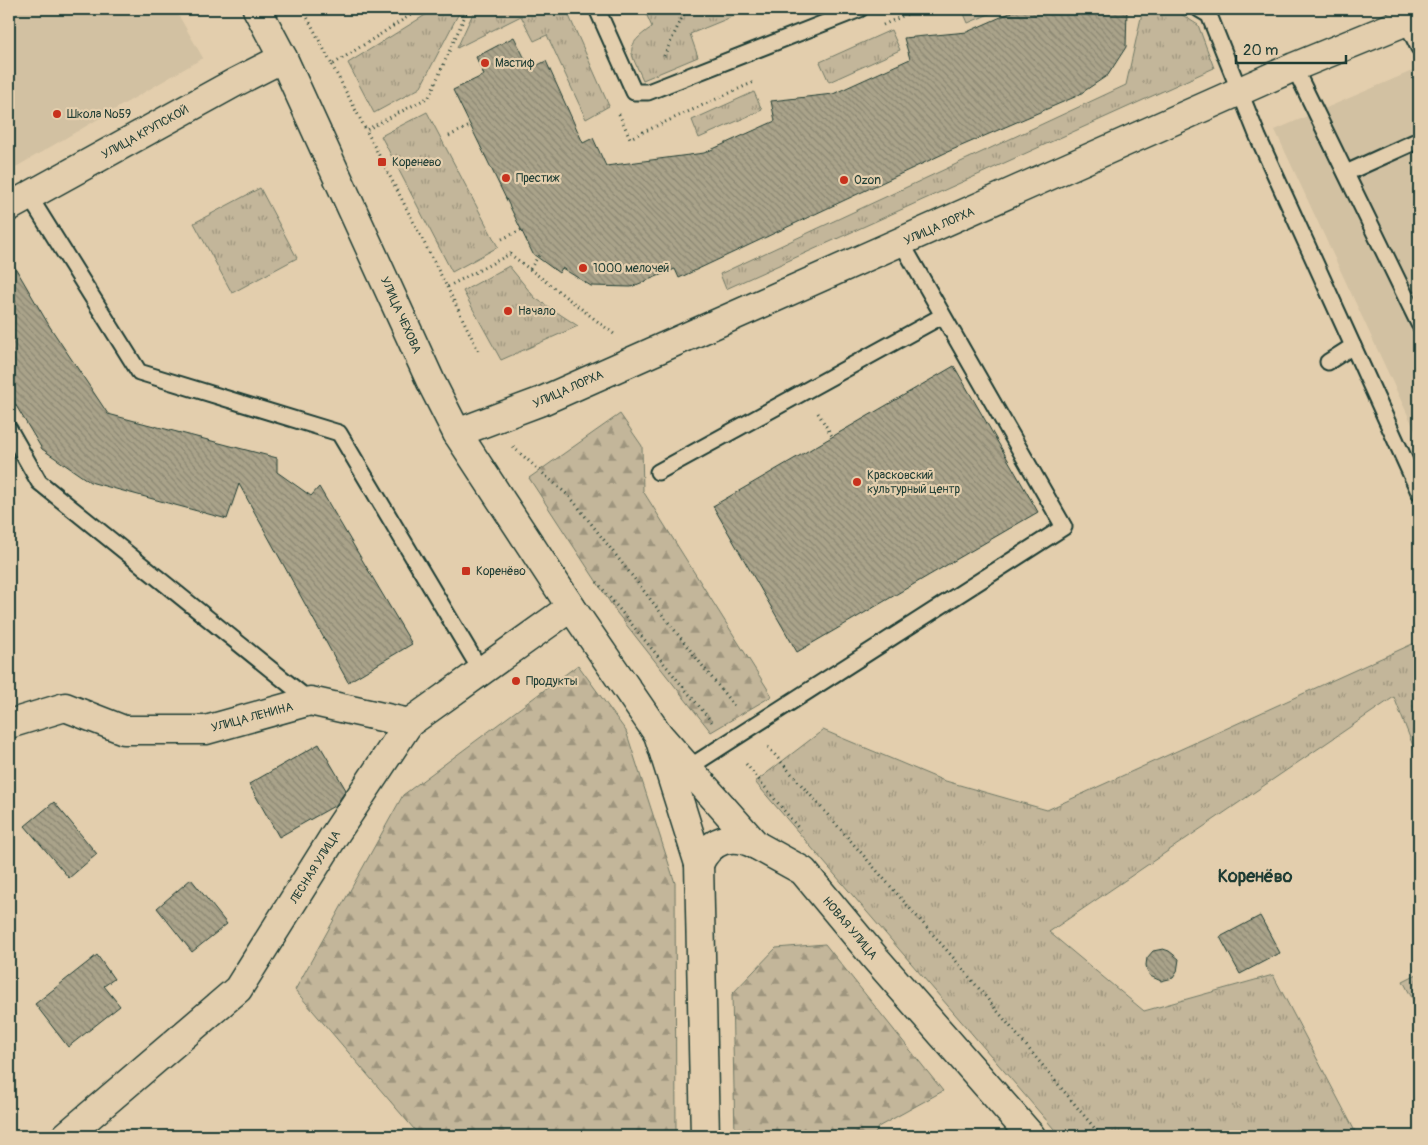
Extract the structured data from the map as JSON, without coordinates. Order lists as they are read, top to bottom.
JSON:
{
  "streets": {
    "street": [
      "УЛИЦА КРУПСКОЙ",
      "УЛИЦА ЛОРХА",
      "УЛИЦА ЧЕХОВА",
      "УЛИЦА ЛЕНИНА",
      "ЛЕСНАЯ УЛИЦА",
      "НОВАЯ УЛИЦА"
    ]
  },
  "crossings": [
    ["УЛИЦА КРУПСКОЙ", "УЛИЦА ЧЕХОВА"],
    ["УЛИЦА ЛОРХА", "УЛИЦА ЧЕХОВА"],
    ["УЛИЦА ЧЕХОВА", "ЛЕСНАЯ УЛИЦА"],
    ["УЛИЦА ЧЕХОВА", "НОВАЯ УЛИЦА"],
    ["УЛИЦА ЛЕНИНА", "ЛЕСНАЯ УЛИЦА"],
    ["ЛЕСНАЯ УЛИЦА", "НОВАЯ УЛИЦА"]
  ],
  "districts": ["Коренёво"],
  "places": {
    "other": [
      "Мастиф",
      "Школа №59",
      "Престиж",
      "Ozon",
      "1000 мелочей",
      "Начало",
      "Красковский культурный центр",
      "Продукты"
    ],
    "transit": ["Коренево", "Коренёво"]
  },
  "scale_bar": "20 m"
}
